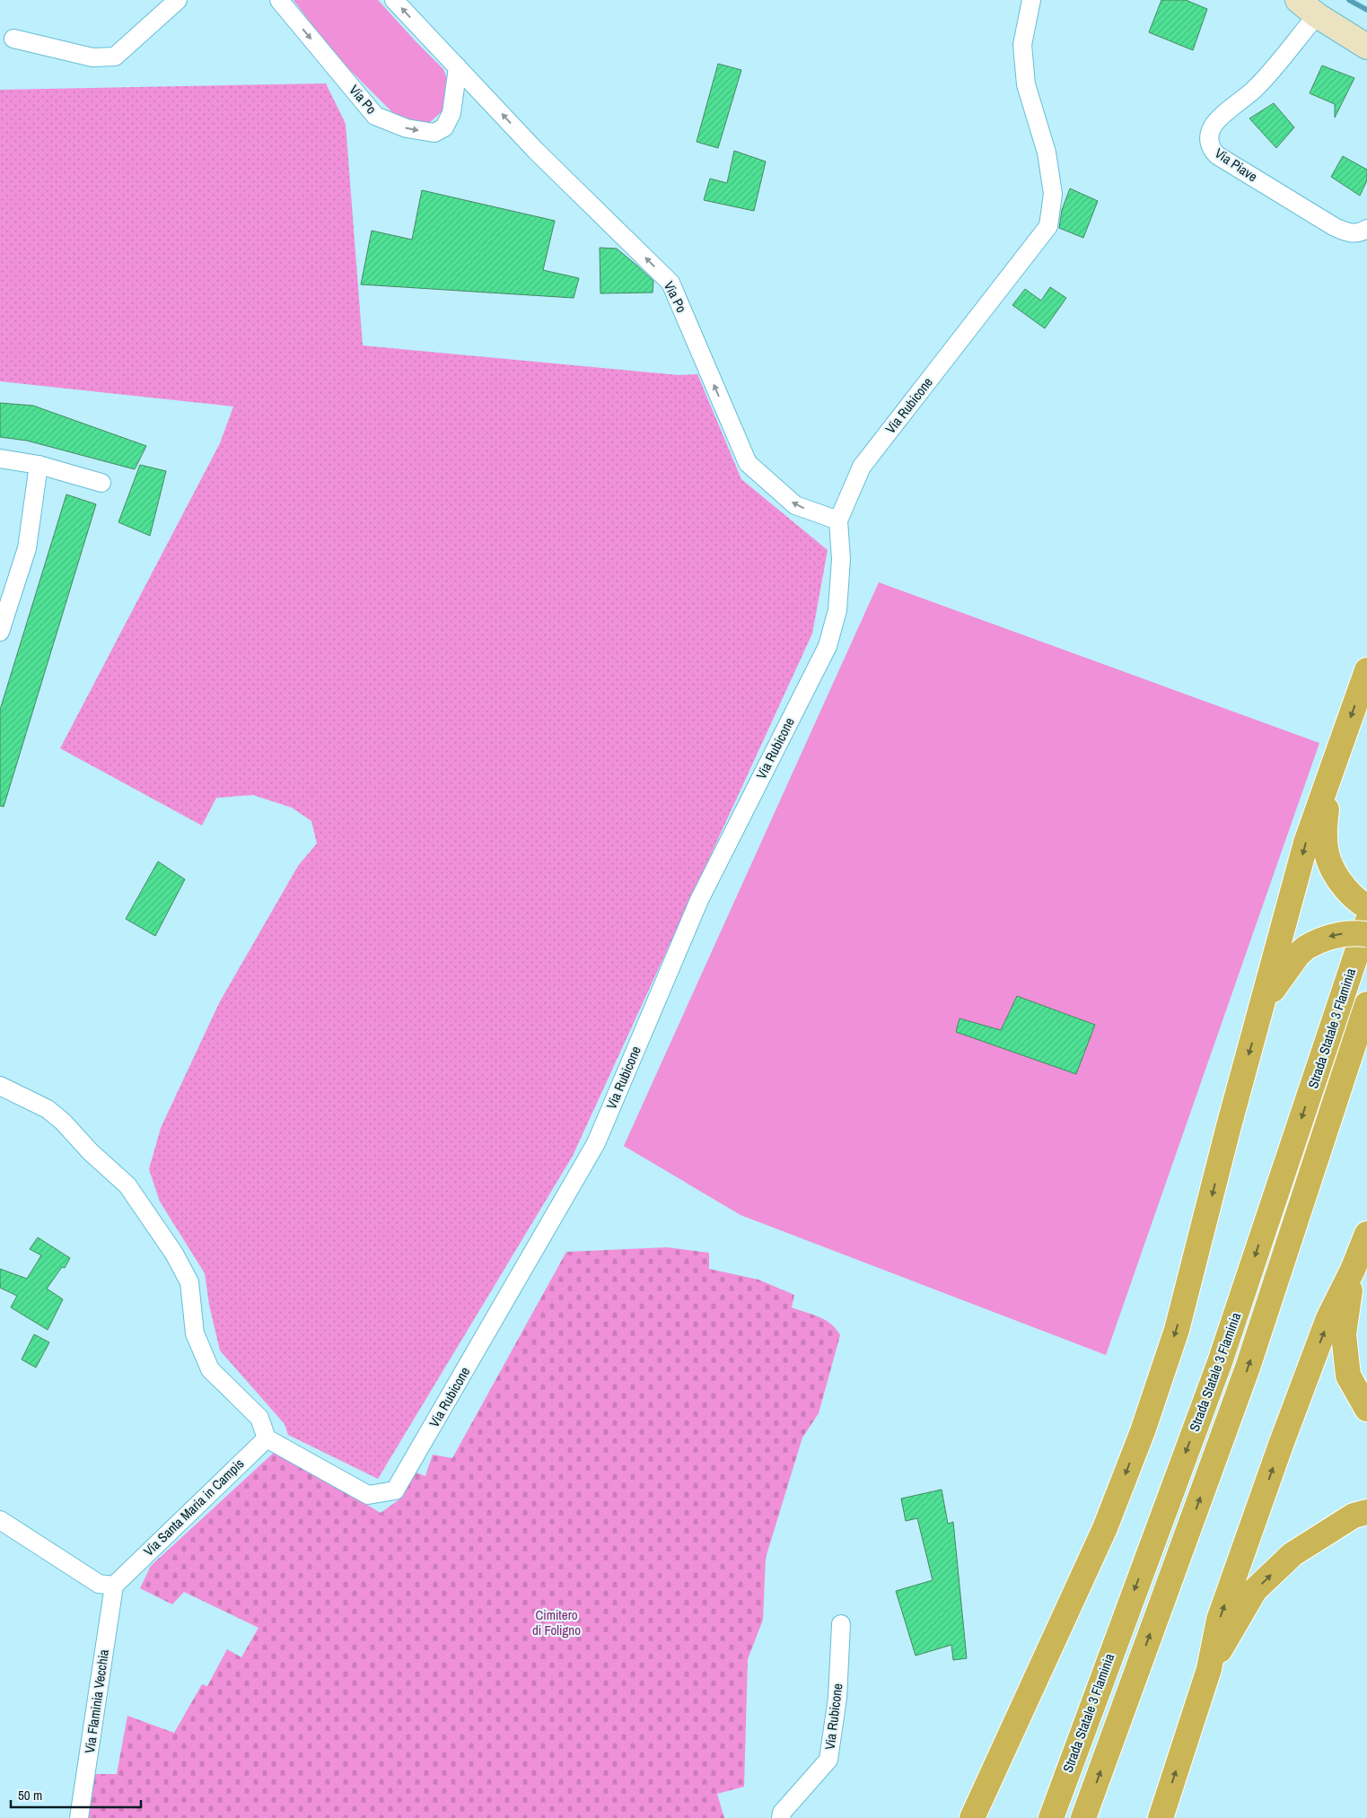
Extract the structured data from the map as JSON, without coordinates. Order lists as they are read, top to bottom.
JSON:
{
  "streets": {
    "highway": ["Strada Statale 3 Flaminia"],
    "street": [
      "Via Po",
      "Via Piave",
      "Via Rubicone",
      "Via Santa Maria in Campis",
      "Via Flaminia Vecchia"
    ]
  },
  "crossings": [
    ["Via Po", "Via Rubicone"],
    ["Via Rubicone", "Via Santa Maria in Campis"],
    ["Via Santa Maria in Campis", "Via Flaminia Vecchia"]
  ],
  "parks": ["Cimitero di Foligno"],
  "scale_bar": "50 m"
}
